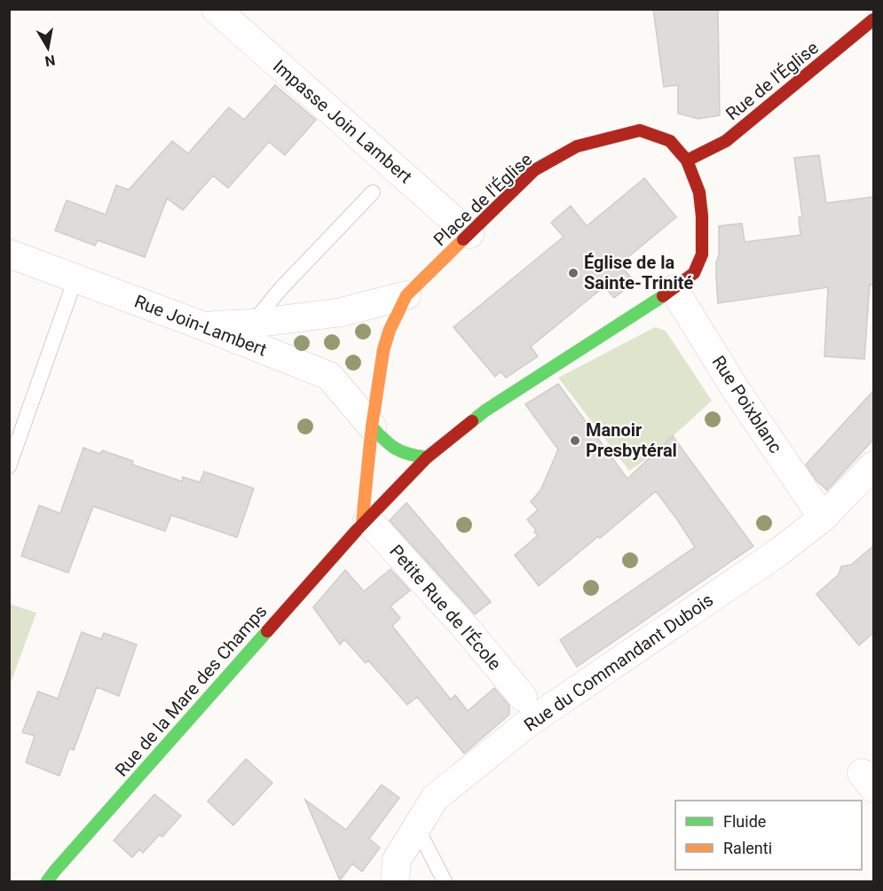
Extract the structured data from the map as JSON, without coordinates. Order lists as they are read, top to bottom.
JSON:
{
  "streets": {
    "street": [
      "Rue de l'Église",
      "Impasse Join Lambert",
      "Place de l'Église",
      "Rue Join-Lambert",
      "Rue Poixblanc",
      "Petite Rue de l'École",
      "Rue du Commandant Dubois",
      "Rue de la Mare des Champs"
    ]
  },
  "crossings": [
    ["Rue de l'Église", "Place de l'Église"],
    ["Impasse Join Lambert", "Place de l'Église"],
    ["Place de l'Église", "Rue Join-Lambert"],
    ["Place de l'Église", "Rue Poixblanc"],
    ["Place de l'Église", "Rue de la Mare des Champs"],
    ["Rue Poixblanc", "Rue du Commandant Dubois"],
    ["Petite Rue de l'École", "Rue de la Mare des Champs"]
  ],
  "places": ["Église de la Sainte-Trinité", "Manoir Presbytéral"],
  "legend": ["Fluide", "Ralenti"],
  "north": "bottom"
}
